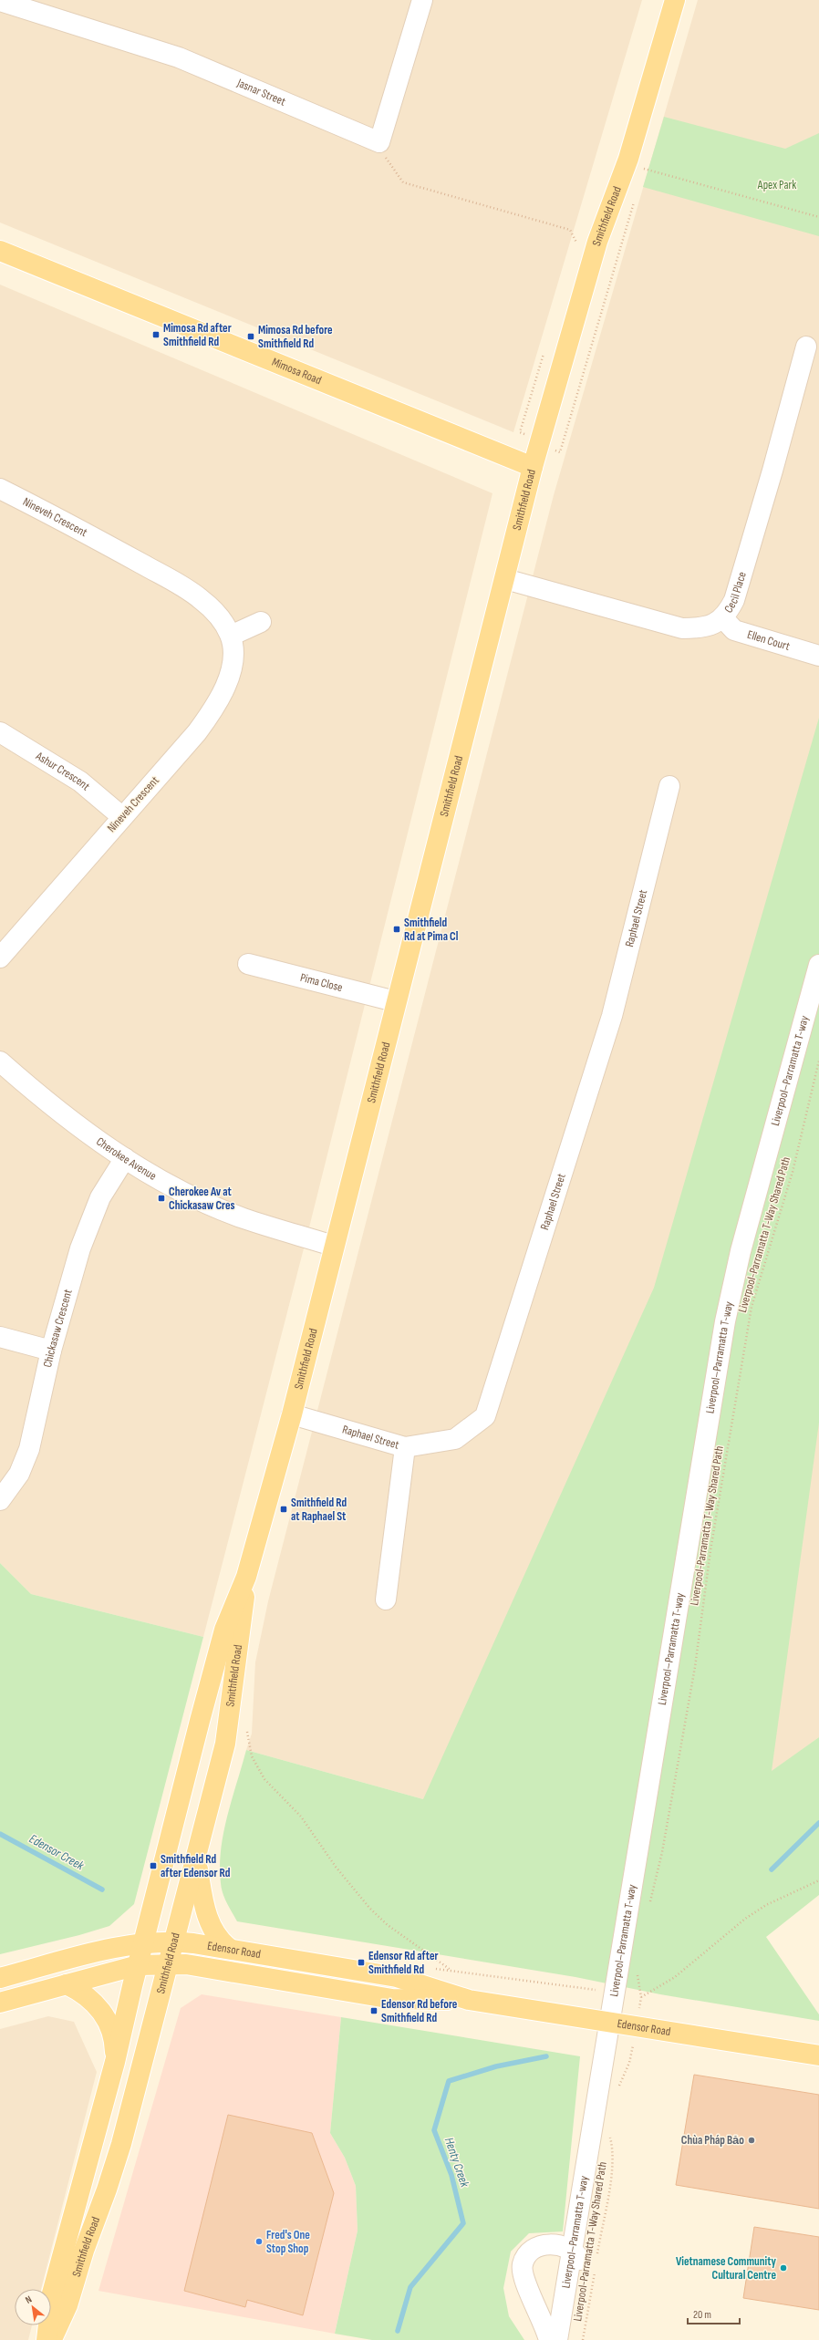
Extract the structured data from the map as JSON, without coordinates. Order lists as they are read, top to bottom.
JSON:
{
  "streets": {
    "main road": ["Smithfield Road", "Mimosa Road", "Edensor Road"],
    "street": [
      "Jasnar Street",
      "Nineveh Crescent",
      "Cecil Place",
      "Ellen Court",
      "Ashur Crescent",
      "Raphael Street",
      "Pima Close",
      "Liverpool–Parramatta T-way",
      "Cherokee Avenue",
      "Chickasaw Crescent"
    ],
    "path": ["Liverpool-Parramatta T-Way Shared Path"]
  },
  "crossings": [
    ["Smithfield Road", "Mimosa Road"],
    ["Smithfield Road", "Cecil Place"],
    ["Smithfield Road", "Raphael Street"],
    ["Smithfield Road", "Pima Close"],
    ["Smithfield Road", "Cherokee Avenue"],
    ["Smithfield Road", "Edensor Road"],
    ["Nineveh Crescent", "Ashur Crescent"],
    ["Cecil Place", "Ellen Court"],
    ["Liverpool–Parramatta T-way", "Edensor Road"],
    ["Cherokee Avenue", "Chickasaw Crescent"]
  ],
  "water": ["Edensor Creek", "Henty Creek"],
  "parks": ["Apex Park"],
  "places": {
    "transit": [
      "Mimosa Rd after Smithfield Rd",
      "Mimosa Rd before Smithfield Rd",
      "Smithfield Rd at Pima Cl",
      "Cherokee Av at Chickasaw Cres",
      "Smithfield Rd at Raphael St",
      "Smithfield Rd after Edensor Rd",
      "Edensor Rd after Smithfield Rd",
      "Edensor Rd before Smithfield Rd"
    ],
    "other": ["Chùa Pháp Bảo", "Fred's One Stop Shop", "Vietnamese Community Cultural Centre"]
  },
  "scale_bar": "20 m",
  "north": "top left"
}
